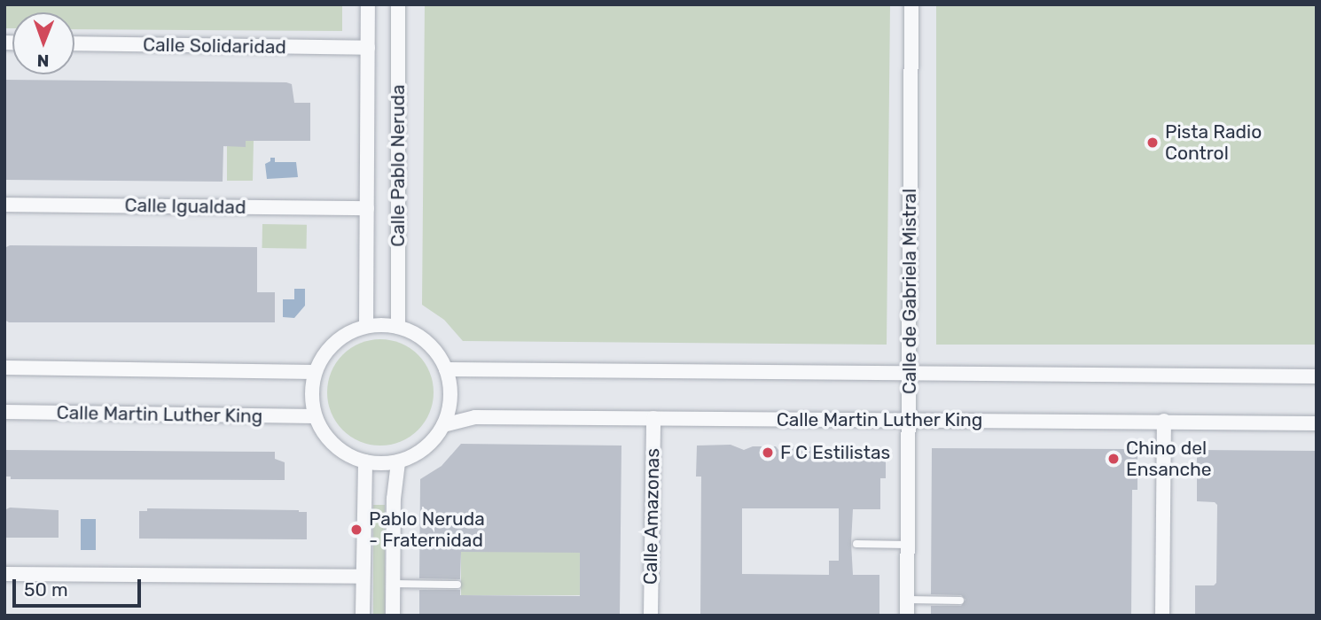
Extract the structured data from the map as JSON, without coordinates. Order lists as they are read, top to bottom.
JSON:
{
  "streets": {
    "street": [
      "Calle Solidaridad",
      "Calle Pablo Neruda",
      "Calle Igualdad",
      "Calle de Gabriela Mistral",
      "Calle Martin Luther King",
      "Calle Amazonas"
    ]
  },
  "crossings": [
    ["Calle Solidaridad", "Calle Pablo Neruda"],
    ["Calle Pablo Neruda", "Calle Igualdad"],
    ["Calle Pablo Neruda", "Calle Martin Luther King"],
    ["Calle de Gabriela Mistral", "Calle Martin Luther King"],
    ["Calle Martin Luther King", "Calle Amazonas"]
  ],
  "places": [
    "Pista Radio Control",
    "F C Estilistas",
    "Chino del Ensanche",
    "Pablo Neruda - Fraternidad"
  ],
  "scale_bar": "50 m",
  "north": "bottom"
}
